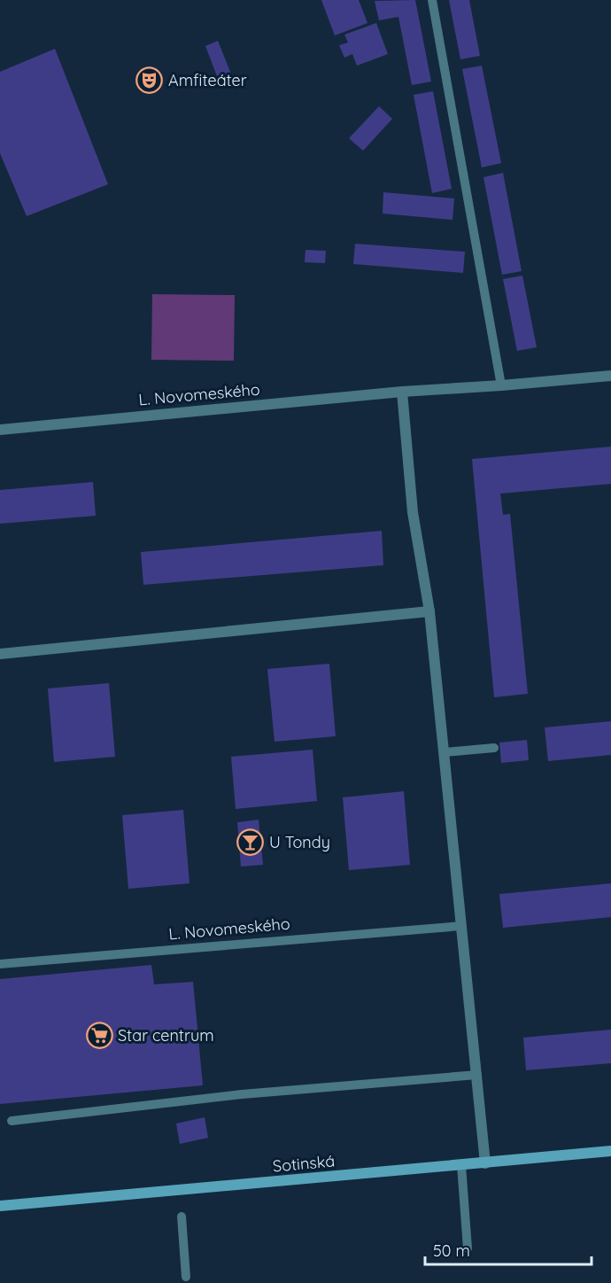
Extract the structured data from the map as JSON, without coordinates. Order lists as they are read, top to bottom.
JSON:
{
  "streets": {
    "main road": ["Sotinská"],
    "street": ["L. Novomeského"]
  },
  "places": {
    "theatre": ["Amfiteáter"],
    "bar": ["U Tondy"],
    "supermarket": ["Star centrum"]
  },
  "scale_bar": "50 m"
}
